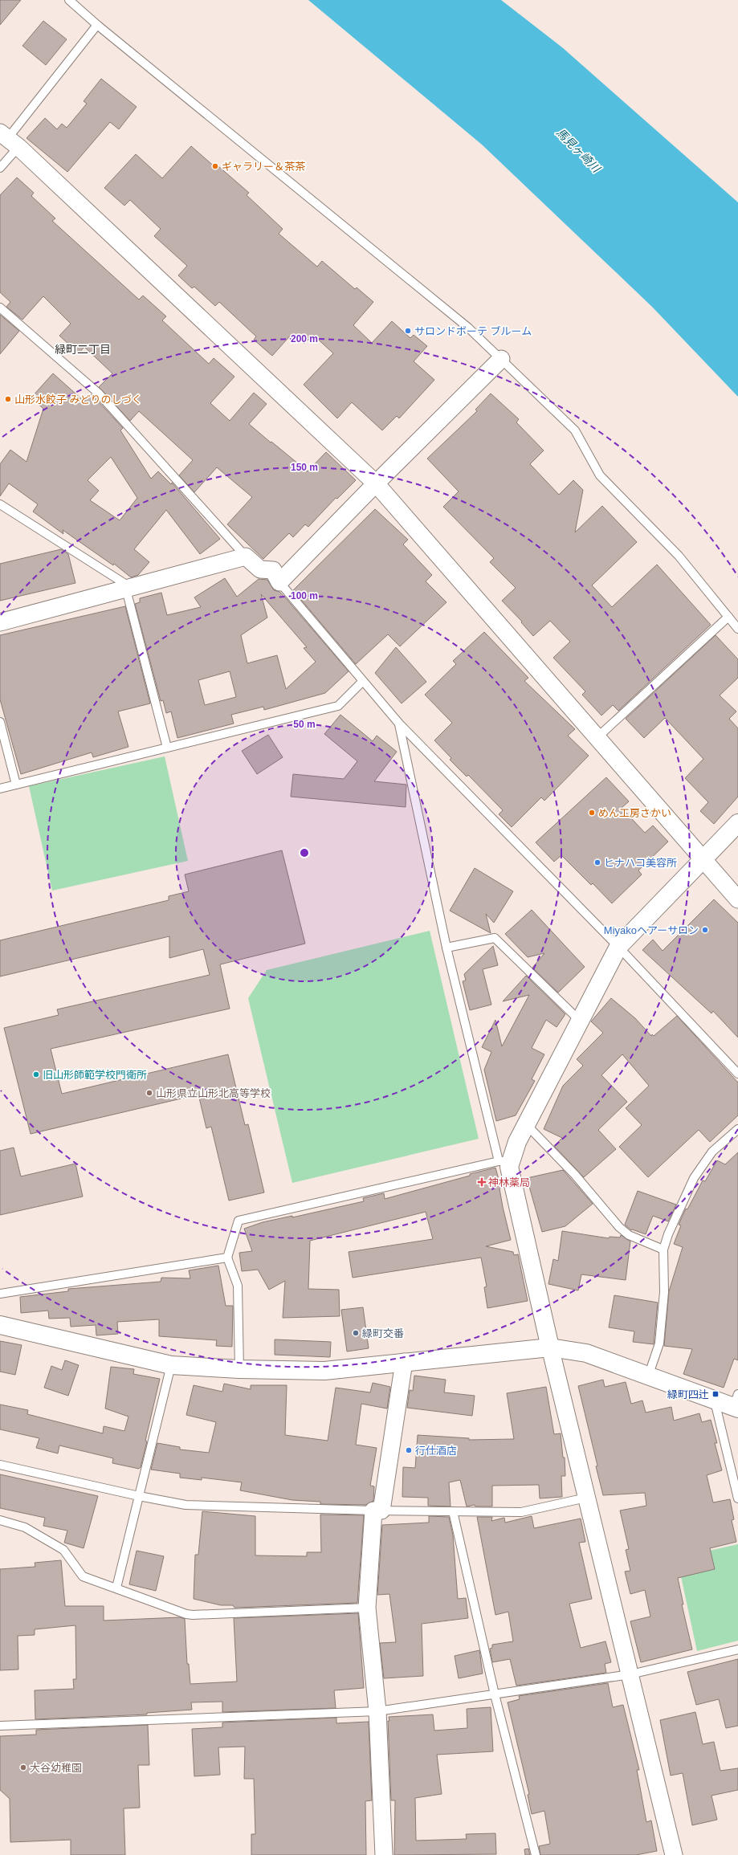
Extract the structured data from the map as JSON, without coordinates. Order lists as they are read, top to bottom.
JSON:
{
  "districts": ["緑町二丁目"],
  "water": ["馬見ヶ崎川"],
  "places": {
    "other": [
      "ギャラリー＆茶茶",
      "サロンドボーテ ブルーム",
      "山形水餃子 みどりのしづく",
      "めん工房さかい",
      "ヒナハコ美容所",
      "Miyakoヘアーサロン",
      "旧山形師範学校門衛所",
      "山形県立山形北高等学校",
      "緑町交番",
      "行仕酒店",
      "大谷幼稚園"
    ],
    "health": ["神林薬局"],
    "transit": ["緑町四辻"]
  },
  "rings": [
    "200 m",
    "150 m",
    "100 m",
    "50 m"
  ]
}
